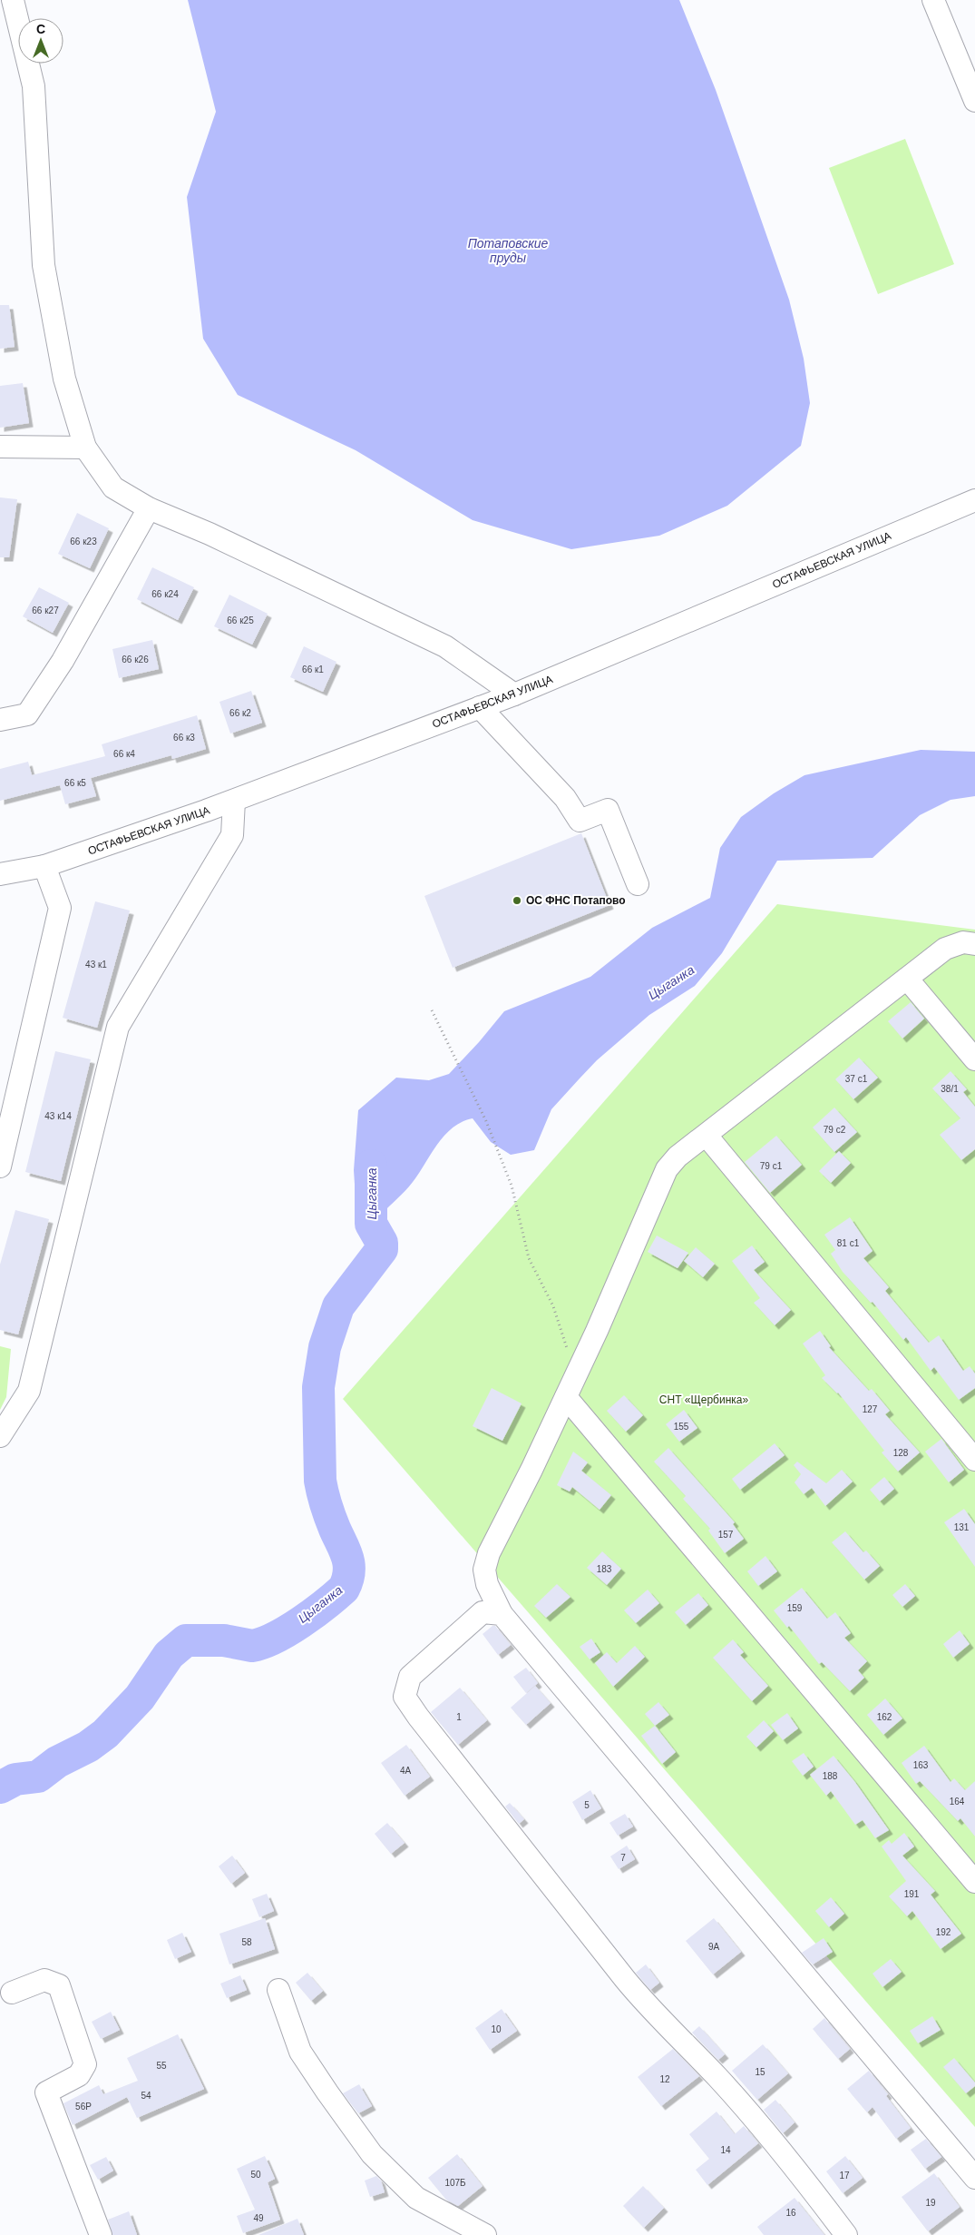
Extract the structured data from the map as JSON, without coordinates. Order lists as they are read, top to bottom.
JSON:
{
  "streets": {
    "street": ["ОСТАФЬЕВСКАЯ УЛИЦА"]
  },
  "water": ["Потаповские пруды", "Цыганка"],
  "parks": ["СНТ «Щербинка»"],
  "places": ["ОС ФНС Потапово"],
  "house_numbers": [
    "66 к23",
    "66 к24",
    "66 к27",
    "66 к25",
    "66 к26",
    "66 к1",
    "66 к2",
    "66 к3",
    "66 к4",
    "66 к5",
    "43 к1",
    "37 с1",
    "38/1",
    "43 к14",
    "79 с2",
    "79 с1",
    "81 с1",
    "127",
    "155",
    "128",
    "131",
    "157",
    "183",
    "159",
    "1",
    "162",
    "163",
    "4А",
    "188",
    "164",
    "5",
    "7",
    "191",
    "192",
    "58",
    "9А",
    "10",
    "55",
    "15",
    "12",
    "54",
    "56Р",
    "14",
    "50",
    "17",
    "107Б",
    "19",
    "16",
    "49"
  ],
  "north": "top"
}
